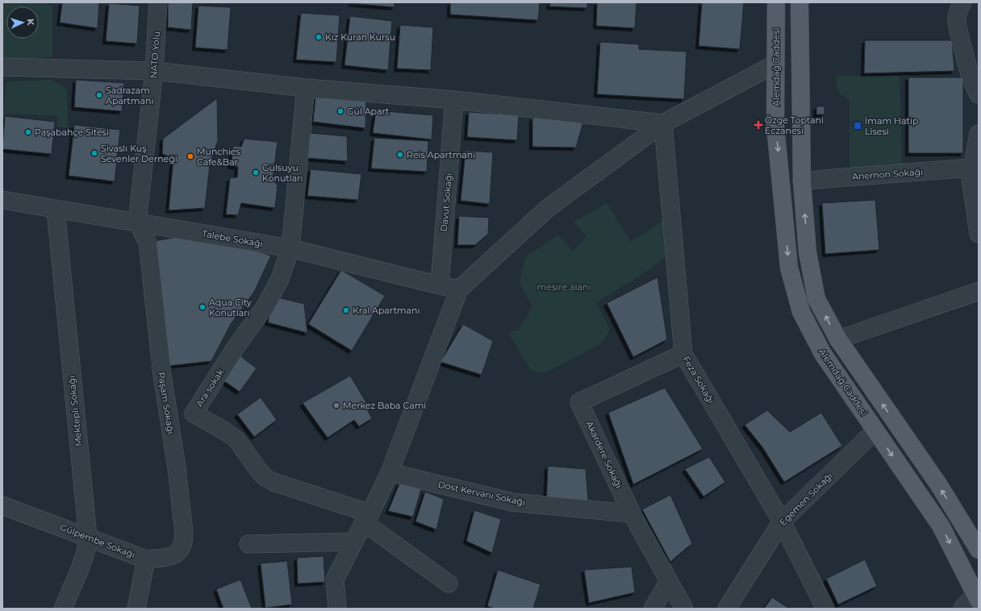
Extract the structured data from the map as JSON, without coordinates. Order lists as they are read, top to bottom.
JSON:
{
  "streets": {
    "main road": ["Alemdağ Caddesi"],
    "street": [
      "NATO Yolu",
      "Anemon Sokağı",
      "Davut Sokağı",
      "Talebe Sokağı",
      "Feza Sokağı",
      "Ara sokak",
      "Paşam Sokağı",
      "Mektepli Sokağı",
      "Akardere Sokağı",
      "Dost Kervanı Sokağı",
      "Egemen Sokağı",
      "Gülpembe Sokağı"
    ]
  },
  "crossings": [
    ["NATO Yolu", "Talebe Sokağı"],
    ["NATO Yolu", "Paşam Sokağı"],
    ["Alemdağ Caddesi", "Egemen Sokağı"],
    ["Davut Sokağı", "Talebe Sokağı"],
    ["Talebe Sokağı", "Ara sokak"],
    ["Talebe Sokağı", "Paşam Sokağı"],
    ["Talebe Sokağı", "Mektepli Sokağı"],
    ["Feza Sokağı", "Akardere Sokağı"],
    ["Feza Sokağı", "Egemen Sokağı"],
    ["Paşam Sokağı", "Gülpembe Sokağı"],
    ["Mektepli Sokağı", "Gülpembe Sokağı"],
    ["Akardere Sokağı", "Dost Kervanı Sokağı"]
  ],
  "parks": ["mesire alanı"],
  "places": {
    "other": [
      "Kız Kuran Kursu",
      "Sadrazam Apartmanı",
      "Gül Apart",
      "Paşabahçe Sitesi",
      "Sivaslı Kuş Sevenler Derneği",
      "Reis Apartmanı",
      "Munchies Cafe&Bar",
      "Gülsuyu Konutları",
      "Aqua City Konutları",
      "Kral Apartmanı",
      "Merkez Baba Cami"
    ],
    "health": ["Özge Toptani Eczanesi"],
    "transit": ["İmam Hatip Lisesi"]
  },
  "north": "right"
}
